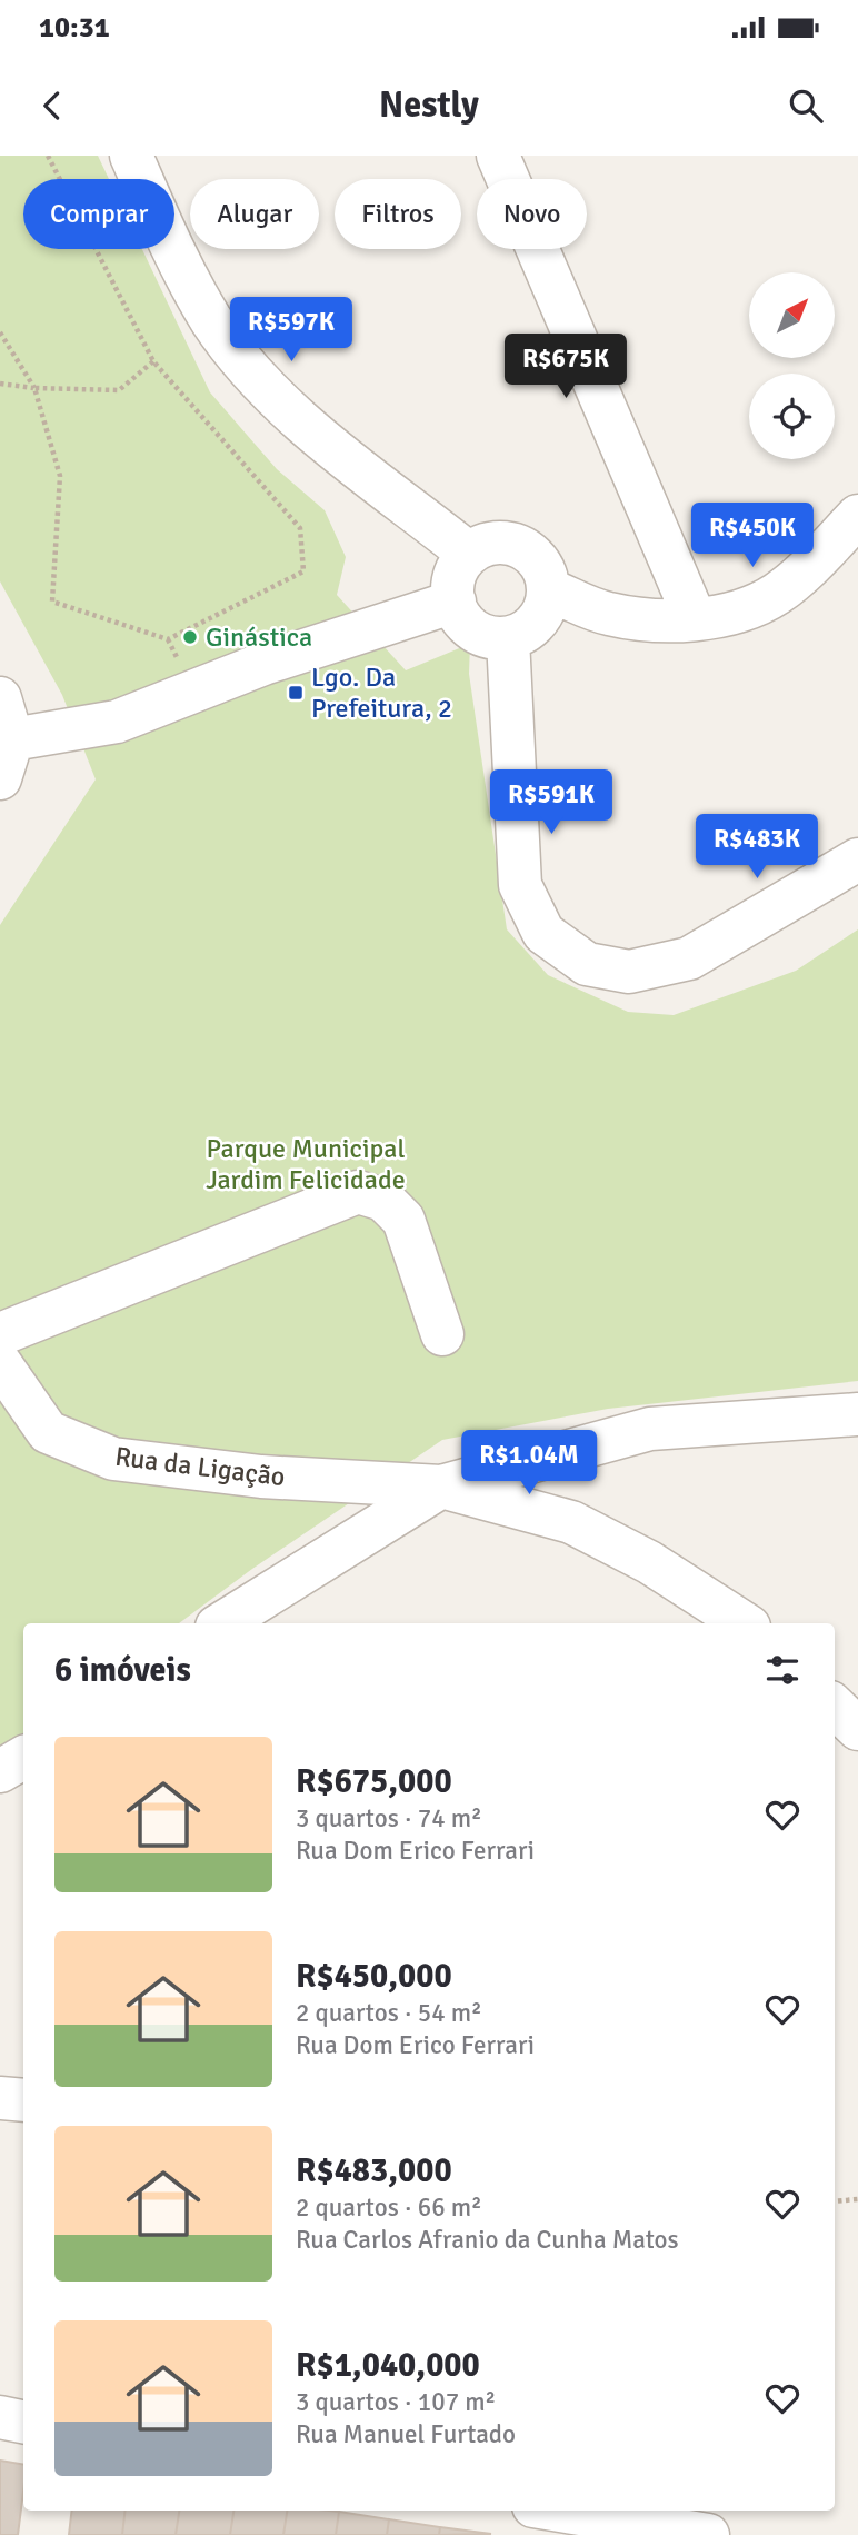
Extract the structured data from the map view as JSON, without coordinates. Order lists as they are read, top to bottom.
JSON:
{
  "streets": {
    "street": ["Rua da Ligação"]
  },
  "parks": ["Parque Municipal Jardim Felicidade"],
  "places": {
    "other": ["Ginástica"],
    "transit": ["Lgo. Da Prefeitura, 2"]
  },
  "north": "top right",
  "page": {
    "status": "10:31",
    "header": "Nestly",
    "chip": [
      "Comprar",
      "Alugar",
      "Filtros",
      "Novo"
    ],
    "price": [
      "R$597K",
      "R$675K",
      "R$450K",
      "R$591K",
      "R$483K",
      "R$1.04M"
    ],
    "heading": "6 imóveis",
    "list": [
      {
        "name": "R$675,000",
        "note": "3 quartos · 74 m² · Rua Dom Erico Ferrari"
      },
      {
        "name": "R$450,000",
        "note": "2 quartos · 54 m² · Rua Dom Erico Ferrari"
      },
      {
        "name": "R$483,000",
        "note": "2 quartos · 66 m² · Rua Carlos Afranio da Cunha Matos"
      },
      {
        "name": "R$1,040,000",
        "note": "3 quartos · 107 m² · Rua Manuel Furtado"
      }
    ]
  }
}
